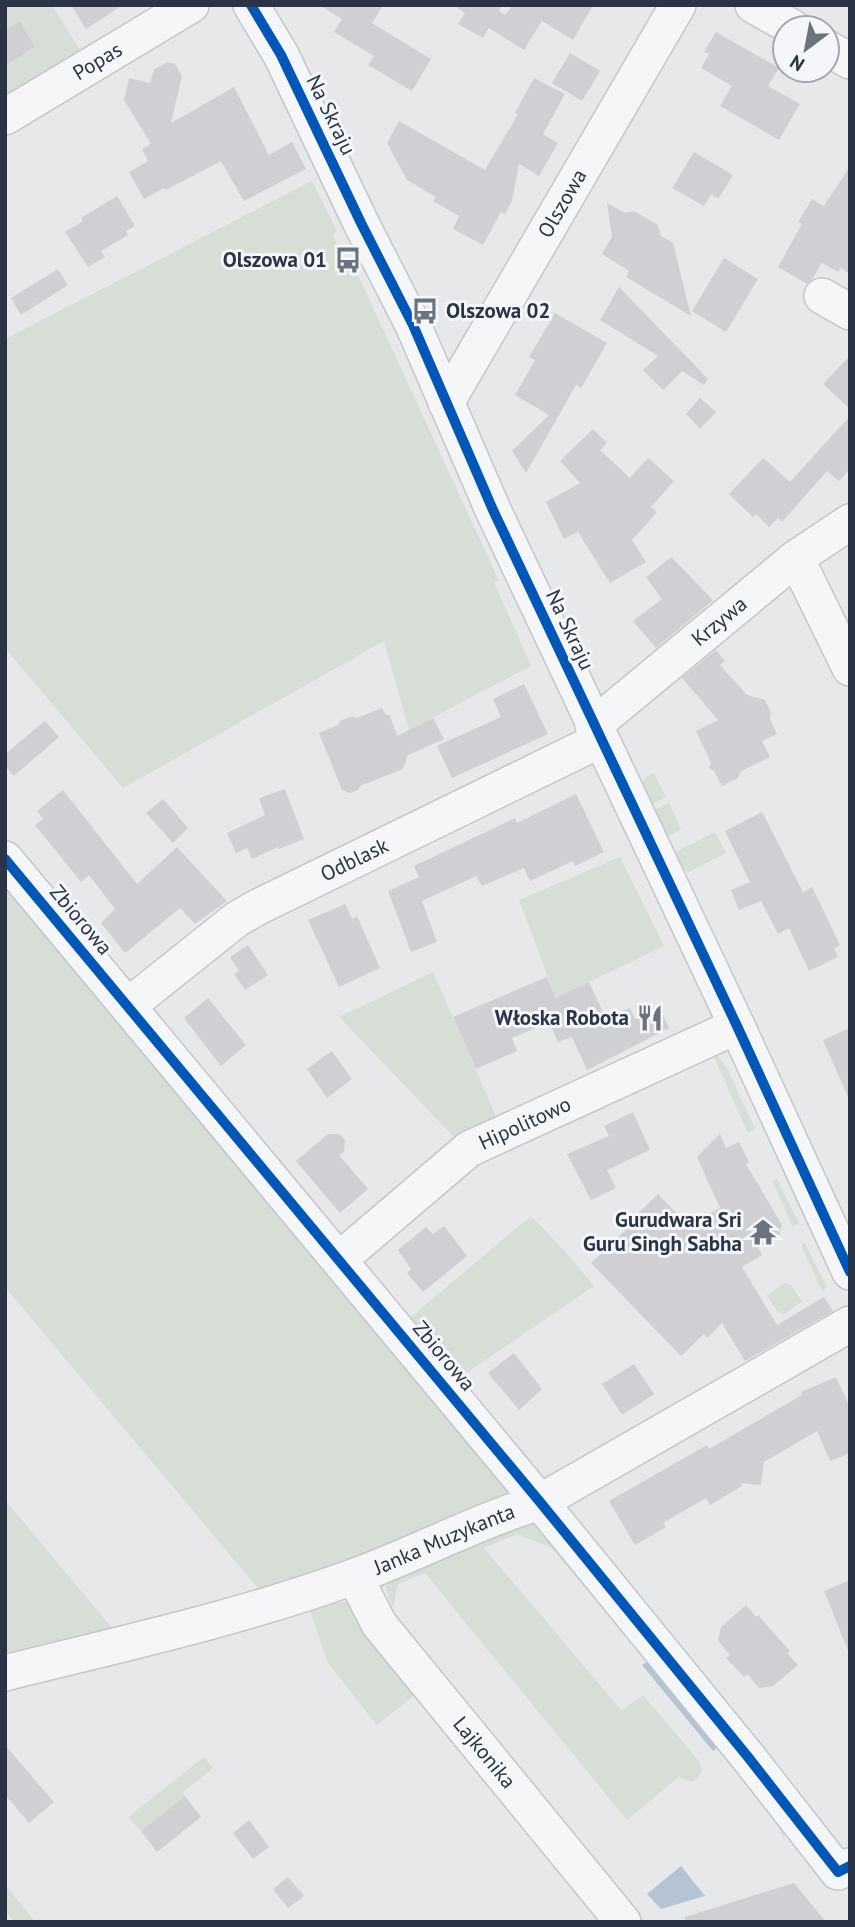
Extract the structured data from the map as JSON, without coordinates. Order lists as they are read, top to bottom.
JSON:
{
  "streets": {
    "street": [
      "Popas",
      "Na Skraju",
      "Olszowa",
      "Krzywa",
      "Odblask",
      "Zbiorowa",
      "Hipolitowo",
      "Janka Muzykanta",
      "Lajkonika"
    ]
  },
  "crossings": [
    ["Na Skraju", "Olszowa"],
    ["Na Skraju", "Krzywa"],
    ["Na Skraju", "Odblask"],
    ["Na Skraju", "Hipolitowo"],
    ["Krzywa", "Odblask"],
    ["Odblask", "Zbiorowa"],
    ["Zbiorowa", "Hipolitowo"],
    ["Zbiorowa", "Janka Muzykanta"],
    ["Janka Muzykanta", "Lajkonika"]
  ],
  "places": {
    "bus stop": ["Olszowa 01", "Olszowa 02"],
    "restaurant": ["Włoska Robota"],
    "temple": ["Gurudwara Sri Guru Singh Sabha"]
  },
  "north": "bottom left"
}
